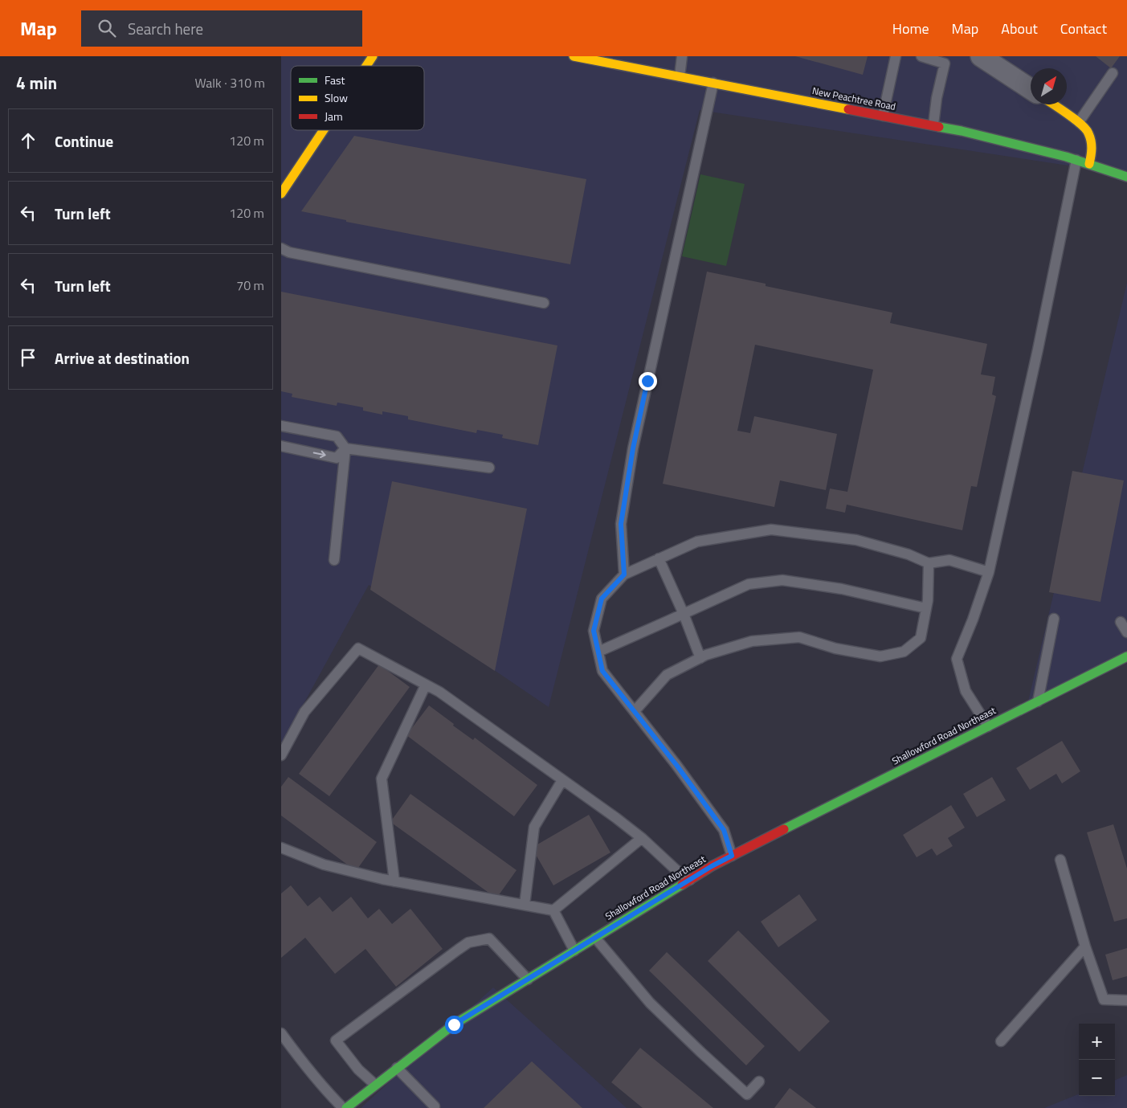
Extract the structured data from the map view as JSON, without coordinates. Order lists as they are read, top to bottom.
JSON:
{
  "streets": {
    "street": ["New Peachtree Road", "Shallowford Road Northeast"]
  },
  "legend": ["Fast", "Slow", "Jam"],
  "north": "top right",
  "page": {
    "header": "Map",
    "search": "Search here",
    "nav": [
      "Home",
      "Map",
      "About",
      "Contact"
    ],
    "heading": ["4 min", "Walk · 310 m"],
    "list": [
      ["Continue", "120 m"],
      ["Turn left", "120 m"],
      ["Turn left", "70 m"],
      "Arrive at destination"
    ],
    "map_buttons": ["+", "−"]
  }
}
